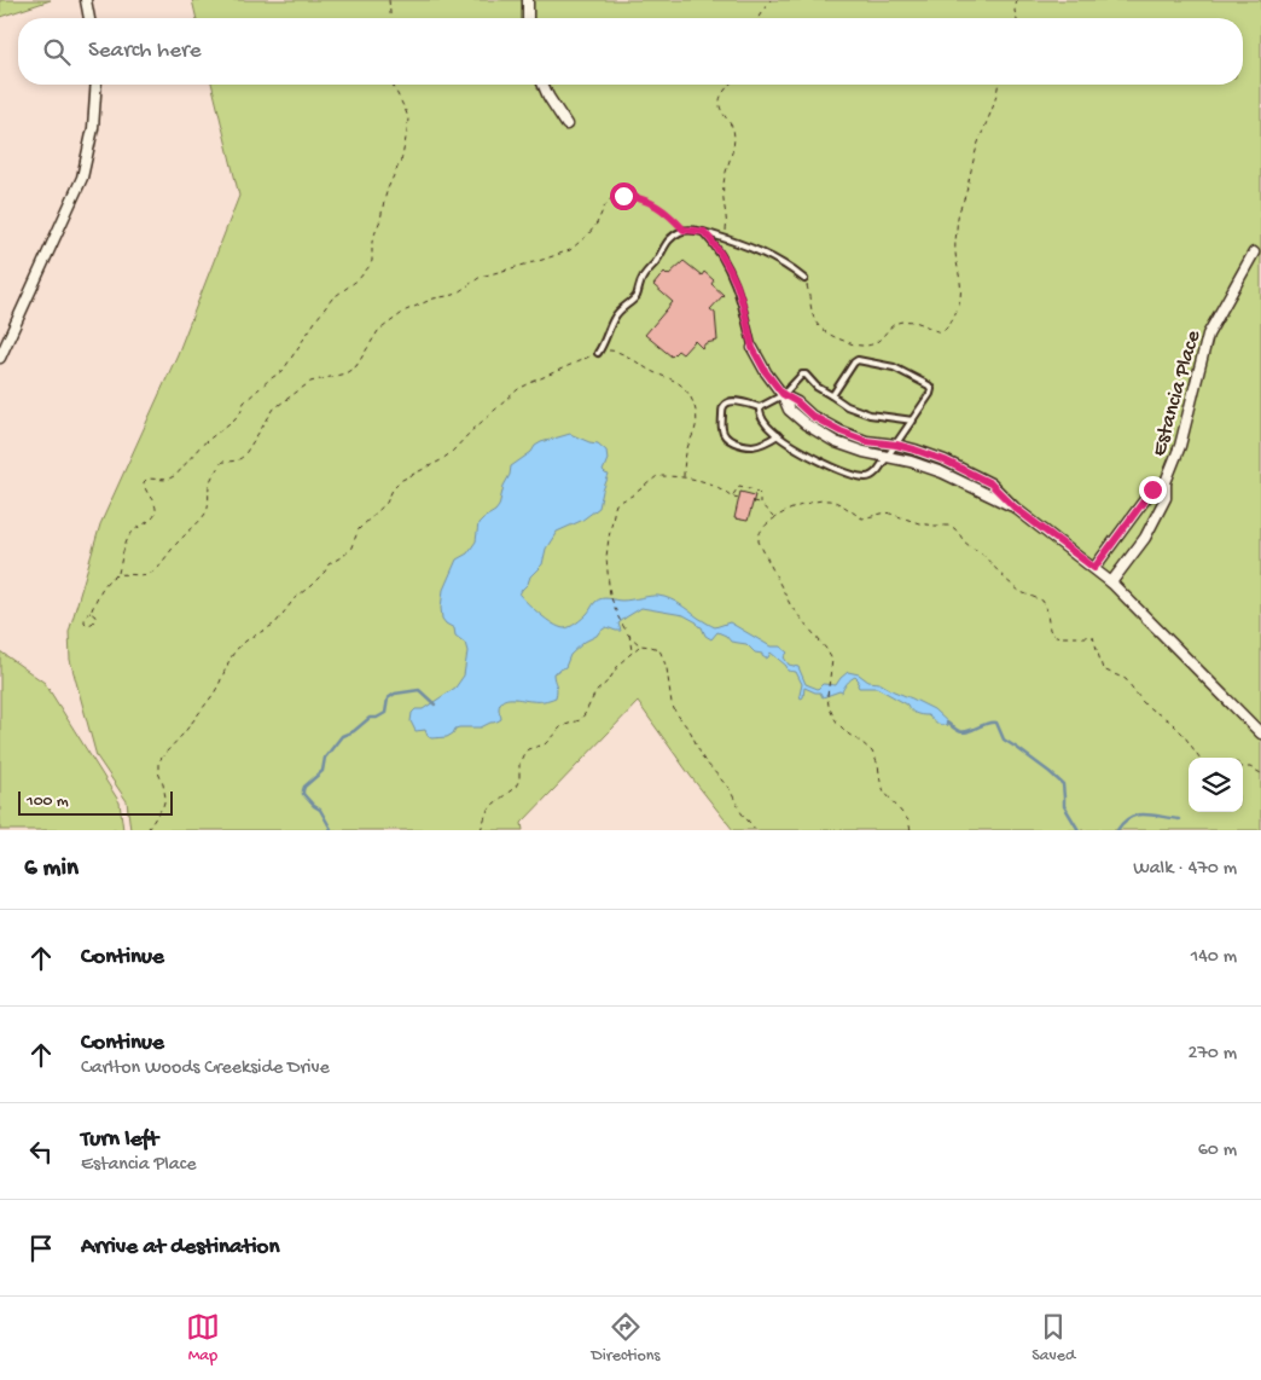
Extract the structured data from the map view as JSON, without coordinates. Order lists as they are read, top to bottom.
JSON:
{
  "streets": {
    "street": ["Estancia Place"]
  },
  "scale_bar": "100 m",
  "page": {
    "search": "Search here",
    "scale": "100 m",
    "heading": ["6 min", "Walk · 470 m"],
    "list": [
      ["Continue", "140 m"],
      ["Continue", "Carlton Woods Creekside Drive", "270 m"],
      ["Turn left", "Estancia Place", "60 m"],
      "Arrive at destination"
    ],
    "nav": ["Map", "Directions", "Saved"]
  }
}
